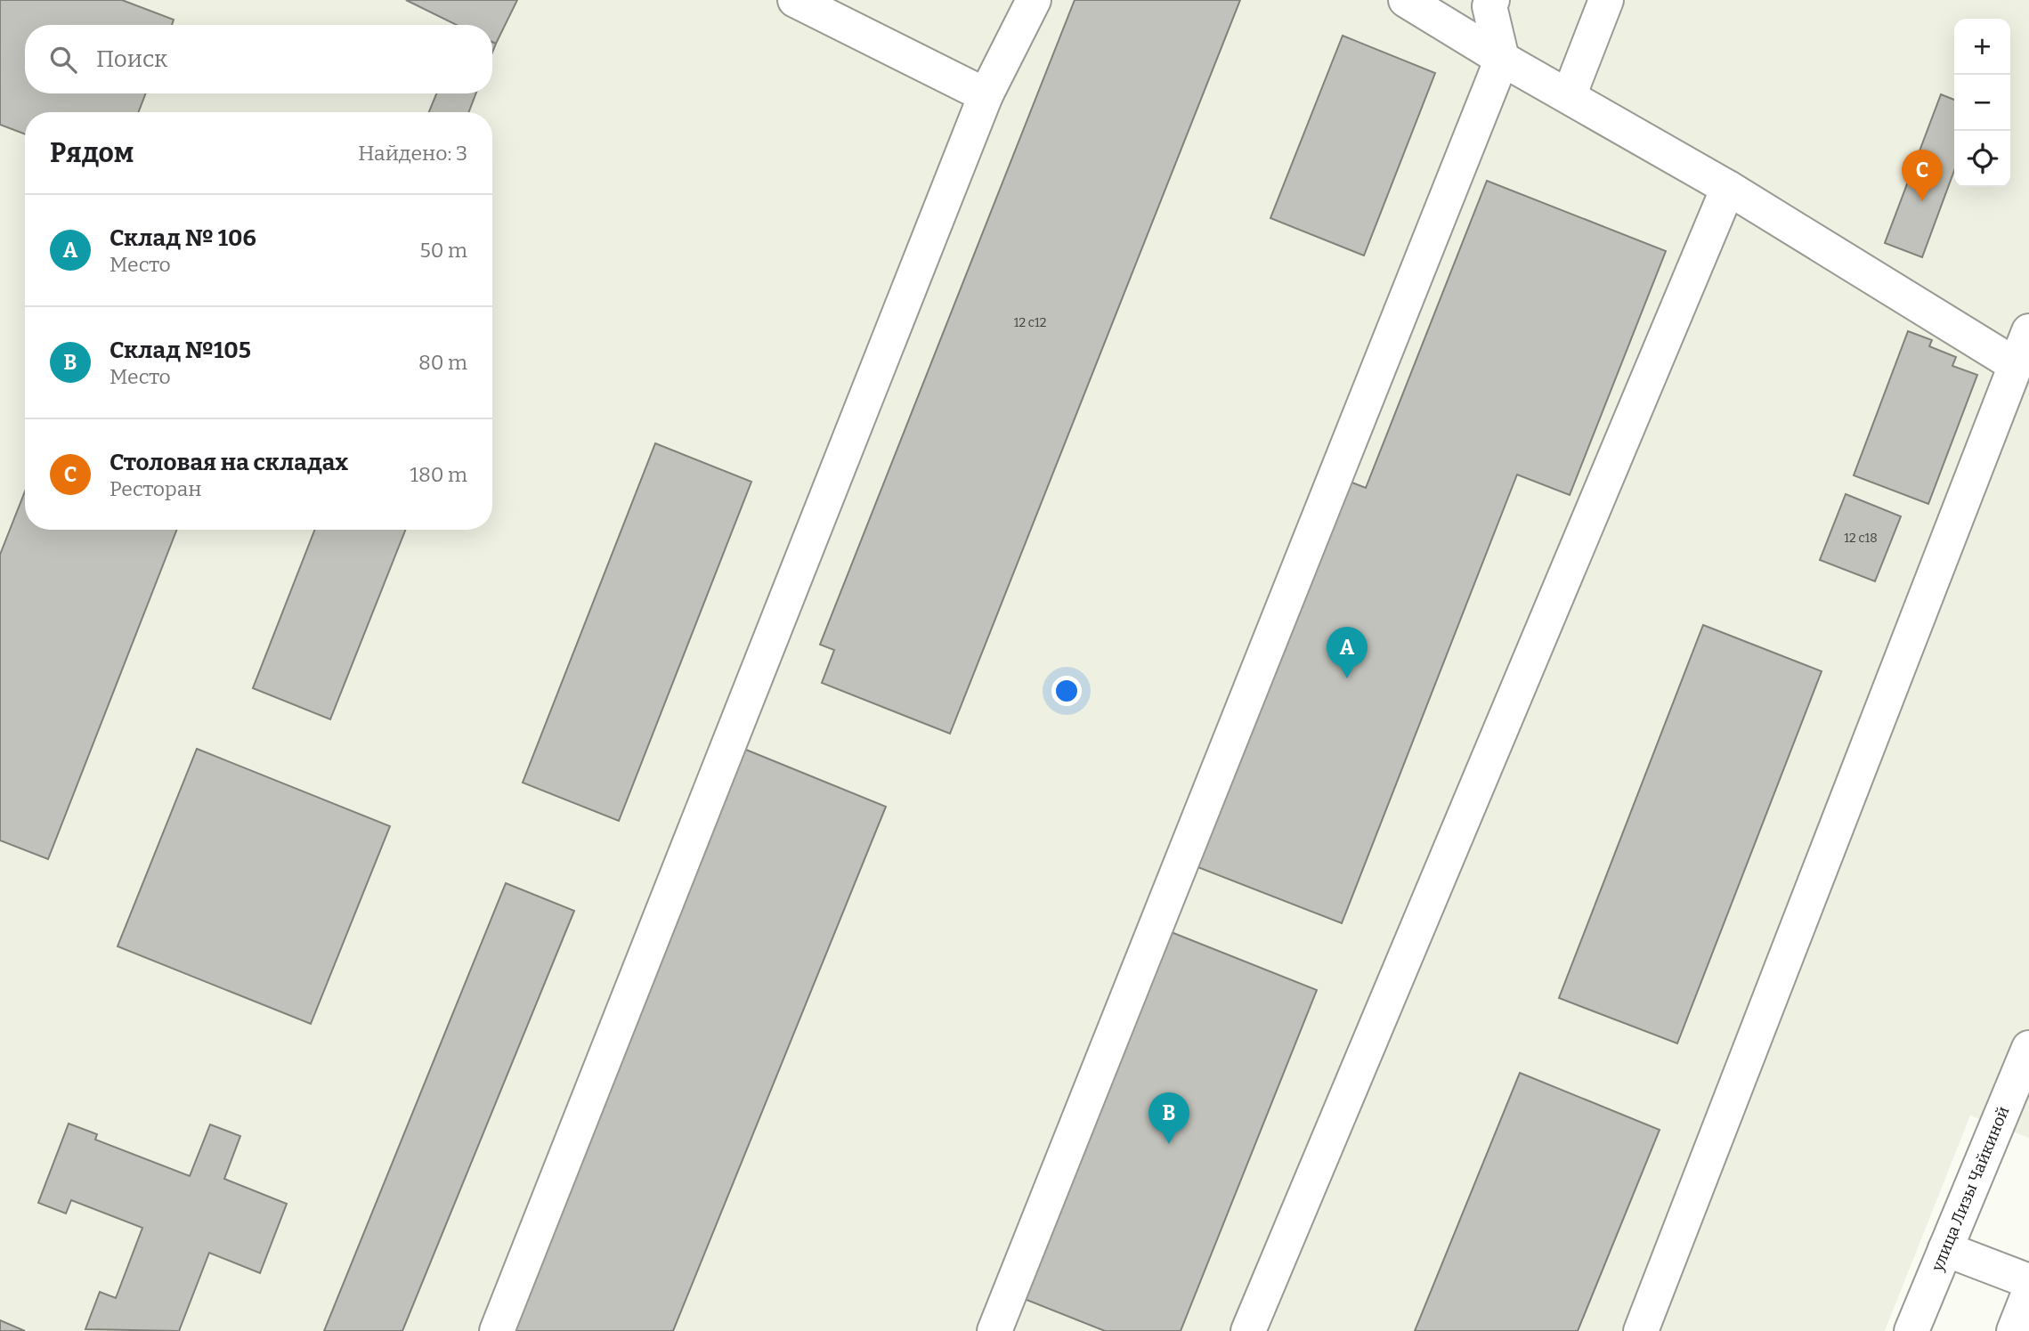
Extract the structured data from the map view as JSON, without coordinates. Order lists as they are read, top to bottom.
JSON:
{
  "streets": {
    "street": ["улица Лизы Чайкиной"]
  },
  "house_numbers": ["12 с12", "12 с18"],
  "page": {
    "map_buttons": ["+", "−"],
    "search": "Поиск",
    "heading": ["Рядом", "Найдено: 3"],
    "pins": ["C", "A", "B"],
    "list": [
      {
        "mark": "A",
        "name": "Склад № 106",
        "note": "Место",
        "value": "50 m"
      },
      {
        "mark": "B",
        "name": "Склад №105",
        "note": "Место",
        "value": "80 m"
      },
      {
        "mark": "C",
        "name": "Столовая на складах",
        "note": "Ресторан",
        "value": "180 m"
      }
    ]
  }
}
